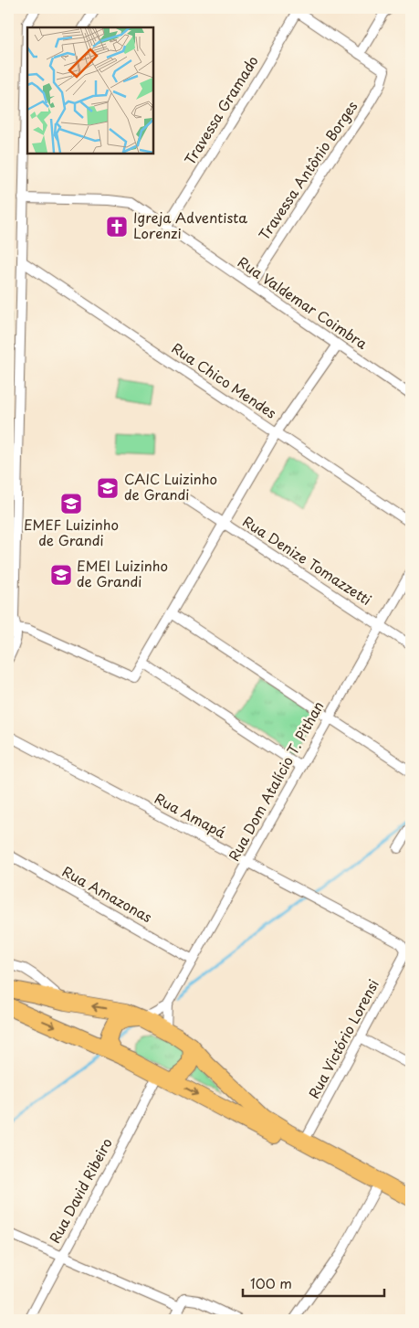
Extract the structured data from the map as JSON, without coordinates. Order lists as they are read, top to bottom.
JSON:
{
  "streets": {
    "street": [
      "Travessa Gramado",
      "Travessa Antônio Borges",
      "Rua Valdemar Coimbra",
      "Rua Chico Mendes",
      "Rua Denize Tomazzetti",
      "Rua Dom Atalício T. Pithan",
      "Rua Amapá",
      "Rua Amazonas",
      "Rua Victório Lorensi",
      "Rua David Ribeiro"
    ]
  },
  "crossings": [
    ["Travessa Gramado", "Rua Valdemar Coimbra"],
    ["Travessa Antônio Borges", "Rua Valdemar Coimbra"],
    ["Rua Denize Tomazzetti", "Rua Dom Atalício T. Pithan"],
    ["Rua Dom Atalício T. Pithan", "Rua Amapá"],
    ["Rua Dom Atalício T. Pithan", "Rua Amazonas"],
    ["Rua Amapá", "Rua Victório Lorensi"]
  ],
  "places": {
    "church": ["Igreja Adventista Lorenzi"],
    "school or university": ["CAIC Luizinho de Grandi", "EMEF Luizinho de Grandi", "EMEI Luizinho de Grandi"]
  },
  "scale_bar": "100 m"
}
